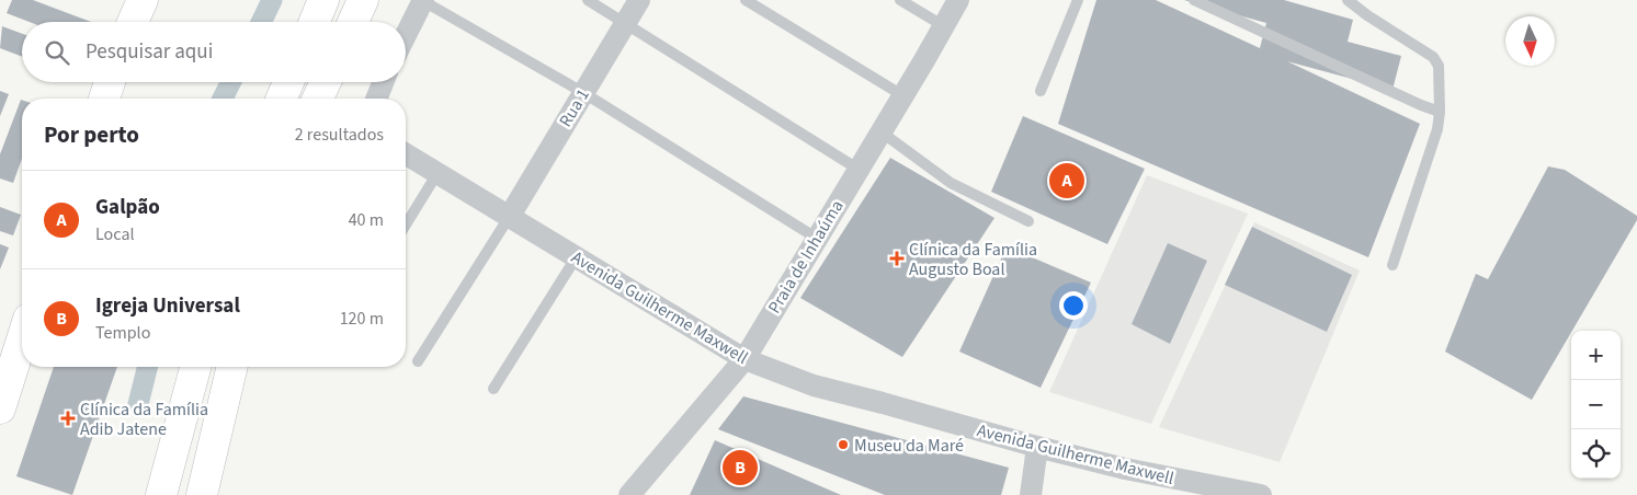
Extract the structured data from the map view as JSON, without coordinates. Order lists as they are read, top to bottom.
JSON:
{
  "streets": {
    "street": ["Rua 1", "Praia de Inhaúma", "Avenida Guilherme Maxwell"]
  },
  "crossings": [
    ["Rua 1", "Avenida Guilherme Maxwell"],
    ["Praia de Inhaúma", "Avenida Guilherme Maxwell"]
  ],
  "places": {
    "health": ["Clínica da Família Augusto Boal", "Clínica da Família Adib Jatene"],
    "other": ["Museu da Maré"]
  },
  "north": "bottom",
  "page": {
    "search": "Pesquisar aqui",
    "heading": ["Por perto", "2 resultados"],
    "pins": ["A", "B"],
    "list": [
      {
        "mark": "A",
        "name": "Galpão",
        "note": "Local",
        "value": "40 m"
      },
      {
        "mark": "B",
        "name": "Igreja Universal",
        "note": "Templo",
        "value": "120 m"
      }
    ],
    "map_buttons": ["+", "−"]
  }
}
